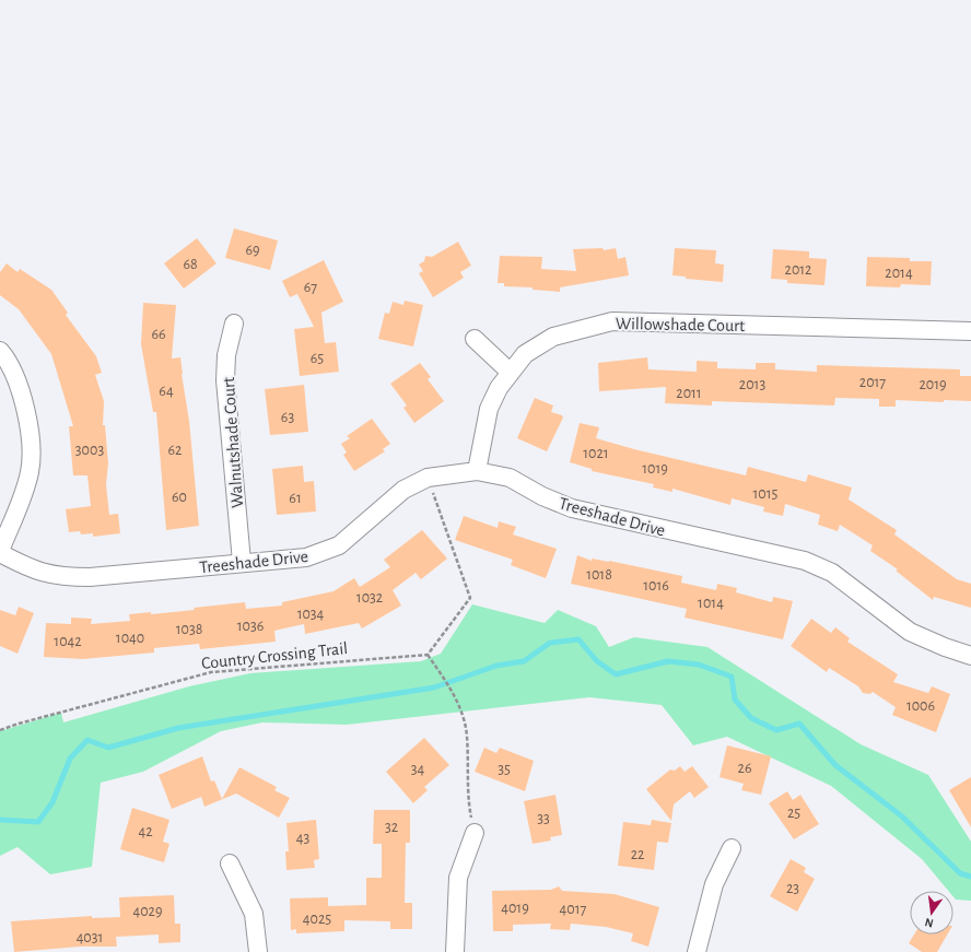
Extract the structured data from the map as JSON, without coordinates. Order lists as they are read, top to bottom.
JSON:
{
  "streets": {
    "street": ["Willowshade Court", "Walnutshade Court", "Treeshade Drive"],
    "path": ["Country Crossing Trail"]
  },
  "crossings": [
    ["Willowshade Court", "Treeshade Drive"],
    ["Walnutshade Court", "Treeshade Drive"]
  ],
  "house_numbers": [
    "69",
    "68",
    "2012",
    "2014",
    "67",
    "66",
    "65",
    "2017",
    "2013",
    "2019",
    "64",
    "2011",
    "63",
    "3003",
    "62",
    "1021",
    "1019",
    "1015",
    "60",
    "61",
    "1018",
    "1016",
    "1032",
    "1014",
    "1034",
    "1036",
    "1038",
    "1040",
    "1042",
    "1006",
    "26",
    "34",
    "35",
    "25",
    "33",
    "32",
    "42",
    "43",
    "22",
    "23",
    "4019",
    "4017",
    "4029",
    "4025",
    "4031"
  ],
  "north": "bottom"
}
